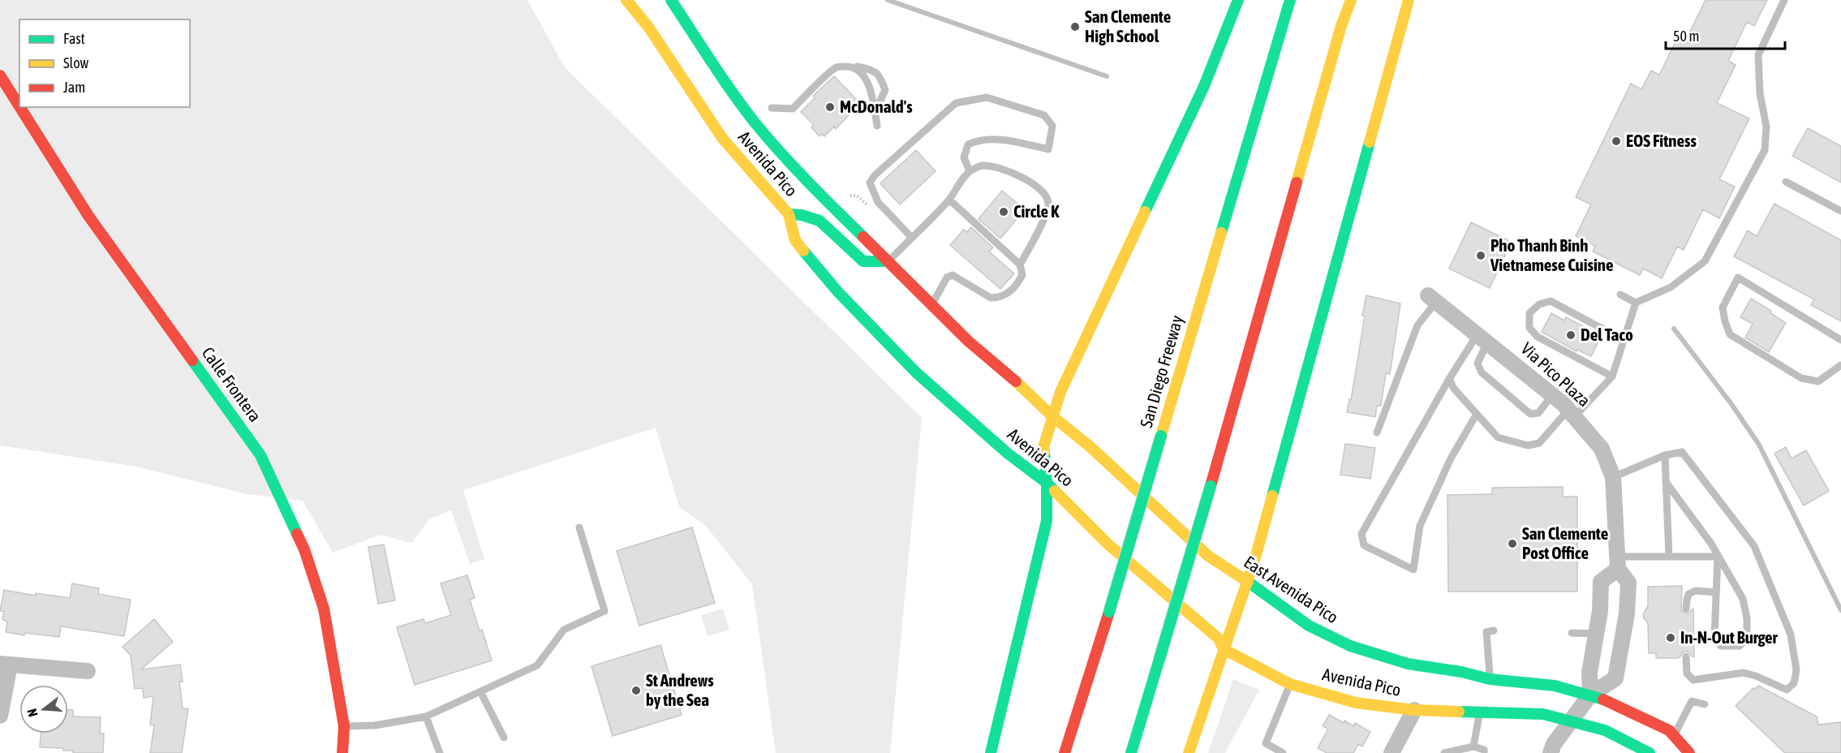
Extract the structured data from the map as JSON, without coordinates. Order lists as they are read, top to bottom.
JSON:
{
  "streets": {
    "main road": [
      "Avenida Pico",
      "San Diego Freeway",
      "Calle Frontera",
      "East Avenida Pico"
    ],
    "street": ["Via Pico Plaza"]
  },
  "crossings": [
    ["Avenida Pico", "East Avenida Pico"],
    ["Via Pico Plaza", "East Avenida Pico"]
  ],
  "places": [
    "San Clemente High School",
    "McDonald's",
    "EOS Fitness",
    "Circle K",
    "Pho Thanh Binh Vietnamese Cuisine",
    "Del Taco",
    "San Clemente Post Office",
    "In-N-Out Burger",
    "St Andrews by the Sea"
  ],
  "legend": ["Fast", "Slow", "Jam"],
  "scale_bar": "50 m",
  "north": "left"
}
